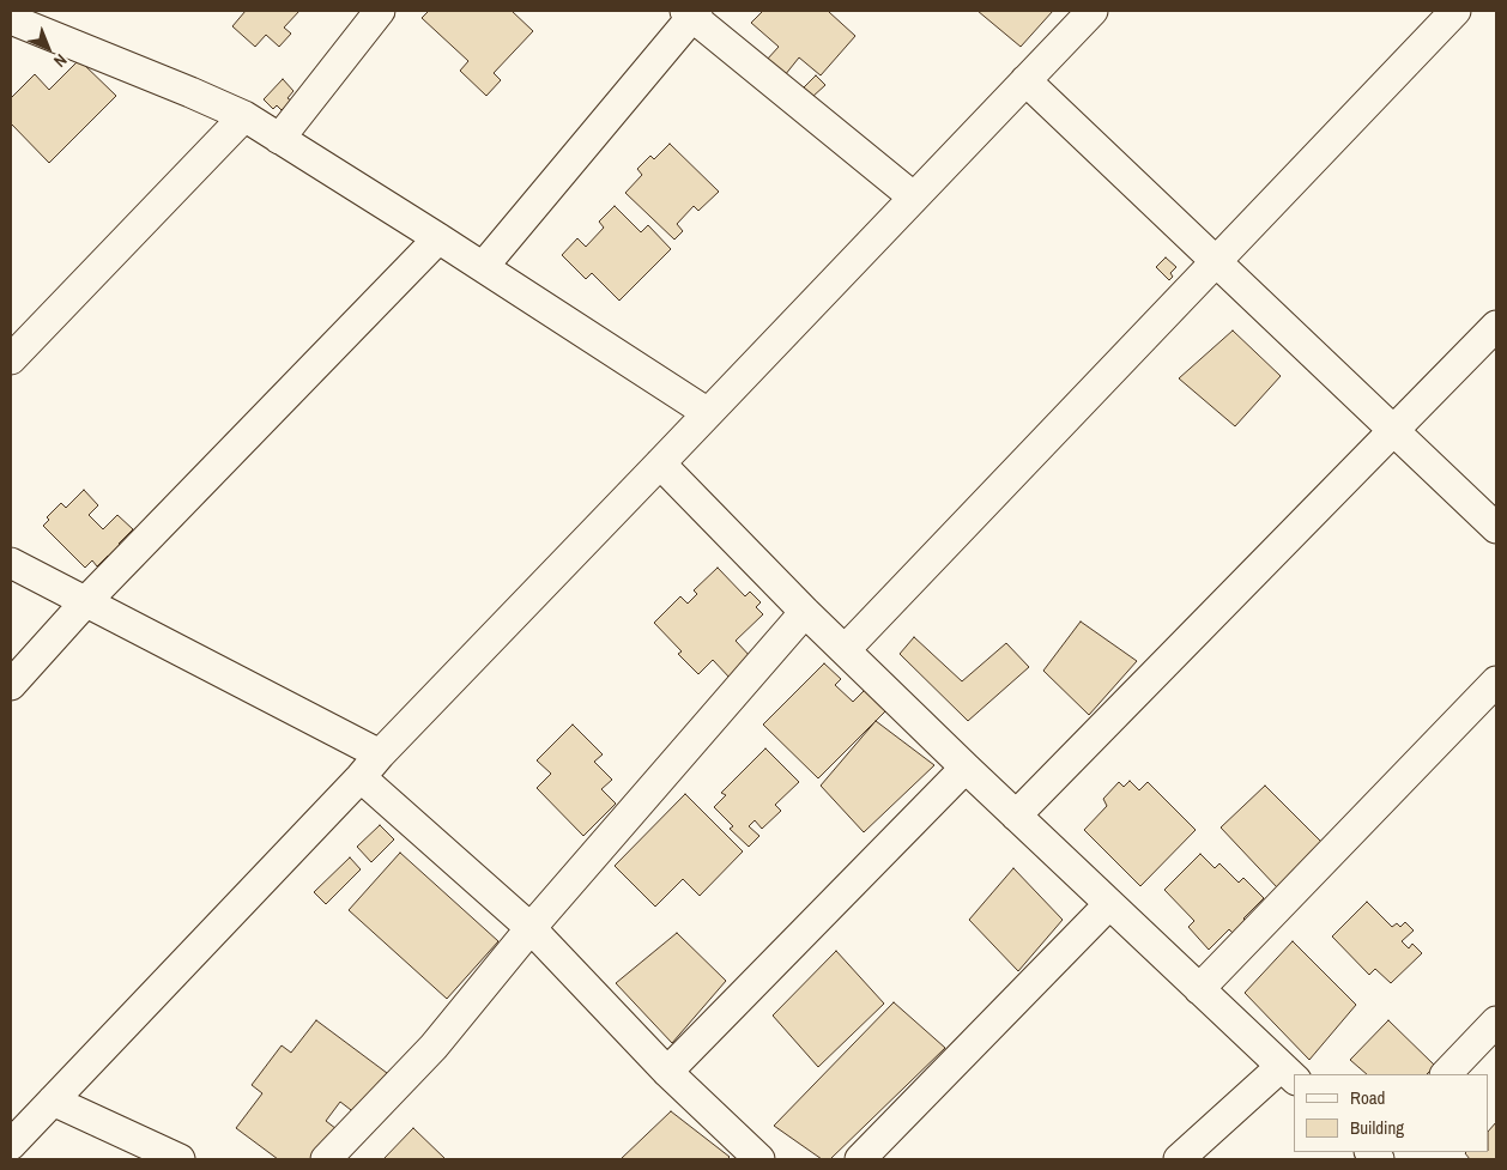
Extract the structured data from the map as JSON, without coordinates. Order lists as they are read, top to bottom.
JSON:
{
  "legend": ["Road", "Building"],
  "north": "bottom right"
}
